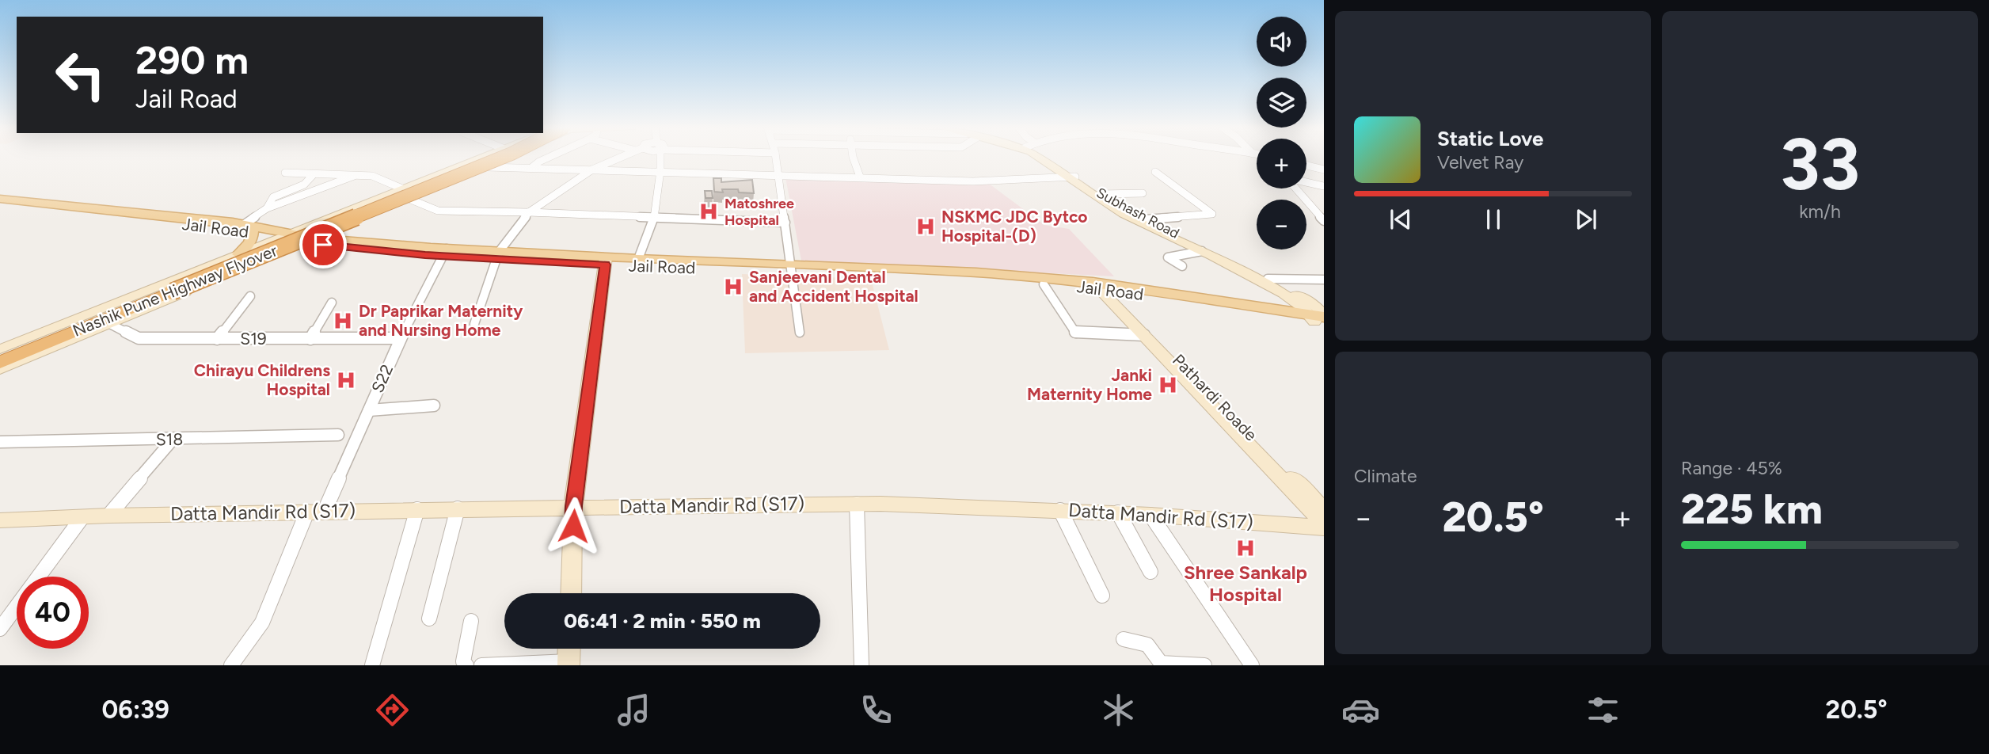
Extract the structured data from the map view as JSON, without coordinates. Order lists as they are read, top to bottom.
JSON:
{
  "streets": {
    "highway": ["Nashik Pune Highway Flyover"],
    "main road": [
      "Subhash Road",
      "Jail Road",
      "Pathardi Roade",
      "Datta Mandir Rd (S17)"
    ],
    "street": ["S19", "S22", "S18"]
  },
  "crossings": [
    ["Jail Road", "S22"],
    ["Jail Road", "Pathardi Roade"],
    ["S19", "S22"],
    ["S22", "Datta Mandir Rd (S17)"]
  ],
  "places": {
    "hospital": [
      "Matoshree Hospital",
      "NSKMC JDC Bytco Hospital-(D)",
      "Sanjeevani Dental and Accident Hospital",
      "Dr Paprikar Maternity and Nursing Home",
      "Chirayu Childrens Hospital",
      "Janki Maternity Home",
      "Shree Sankalp Hospital"
    ]
  },
  "page": {
    "tile": [
      ["33", "km/h"],
      "Climate",
      ["Range · 45%", "225 km"]
    ],
    "map_buttons": ["+", "−"],
    "turn": ["290 m", "Jail Road"],
    "song": ["Static Love", "Velvet Ray"],
    "heat": ["−", "20.5°", "+"],
    "limit": "40",
    "trip": "06:41 · 2 min · 550 m",
    "tabs": ["06:39", "20.5°"]
  }
}
